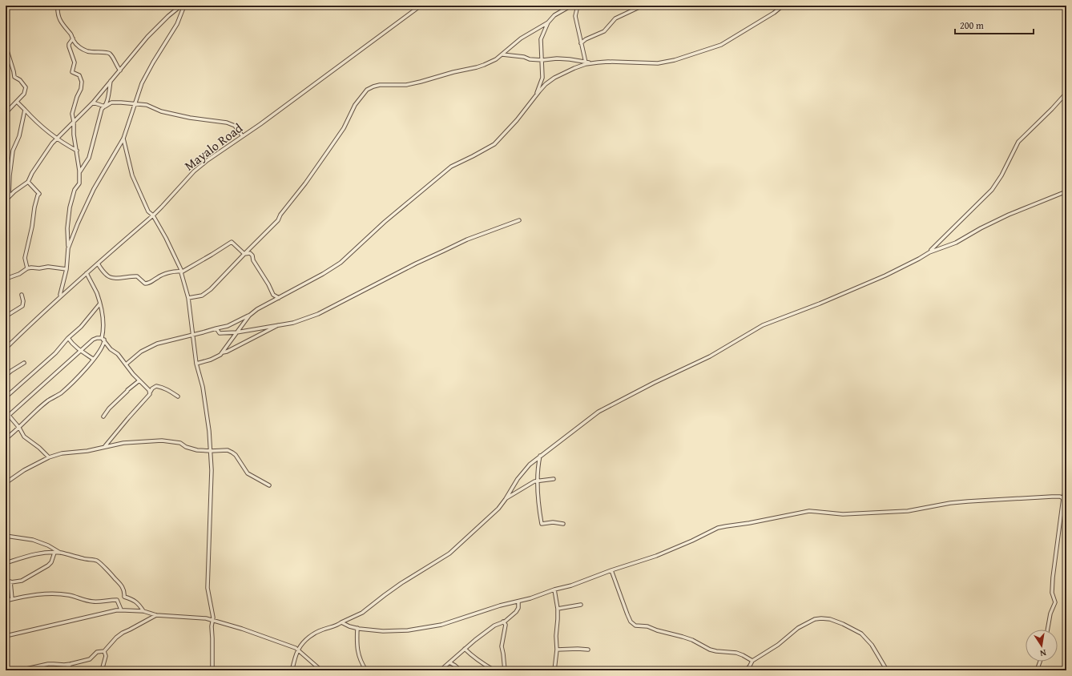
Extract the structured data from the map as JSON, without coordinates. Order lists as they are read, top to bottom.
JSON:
{
  "streets": {
    "street": ["Mayalo Road"]
  },
  "scale_bar": "200 m",
  "north": "bottom"
}
